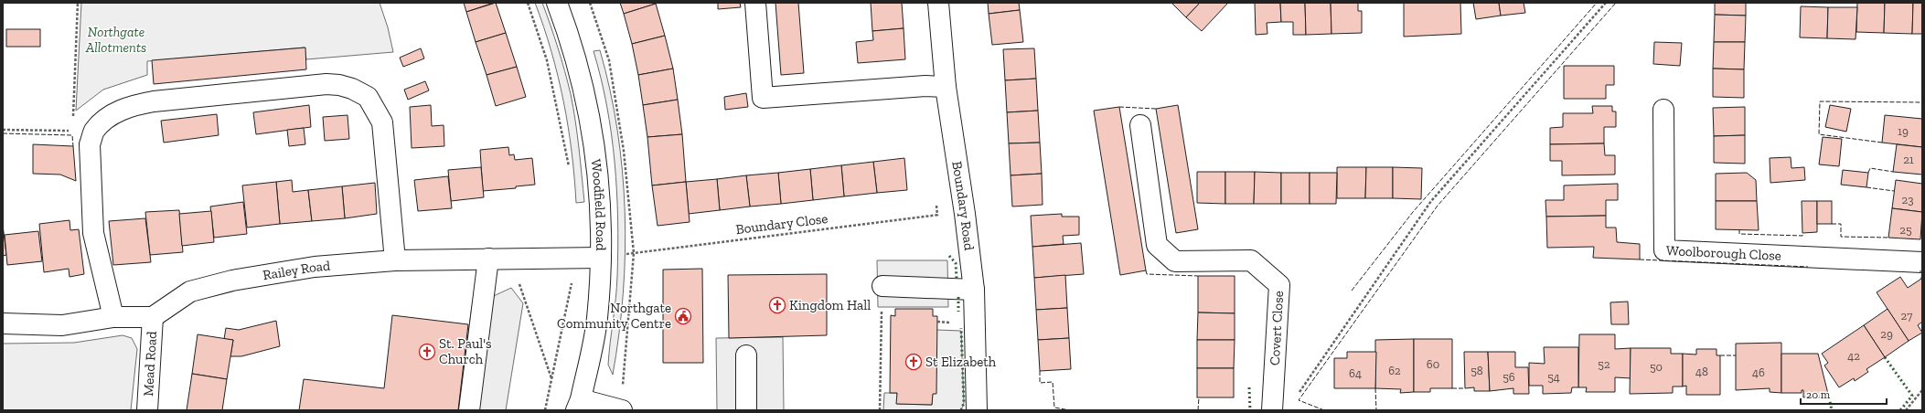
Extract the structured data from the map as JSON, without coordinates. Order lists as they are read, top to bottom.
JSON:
{
  "streets": {
    "street": [
      "Woodfield Road",
      "Boundary Road",
      "Woolborough Close",
      "Railey Road",
      "Covert Close",
      "Mead Road"
    ],
    "path": ["Boundary Close"]
  },
  "crossings": [
    ["Woodfield Road", "Boundary Close"],
    ["Woodfield Road", "Railey Road"],
    ["Boundary Road", "Boundary Close"],
    ["Boundary Close", "Railey Road"],
    ["Railey Road", "Mead Road"]
  ],
  "parks": ["Northgate Allotments"],
  "places": {
    "church": ["Kingdom Hall", "St. Paul's Church", "St Elizabeth"],
    "public building": ["Northgate Community Centre"]
  },
  "house_numbers": [
    "19",
    "21",
    "23",
    "25",
    "27",
    "29",
    "42",
    "60",
    "52",
    "50",
    "62",
    "58",
    "48",
    "46",
    "64",
    "56",
    "54"
  ],
  "scale_bar": "20 m"
}
